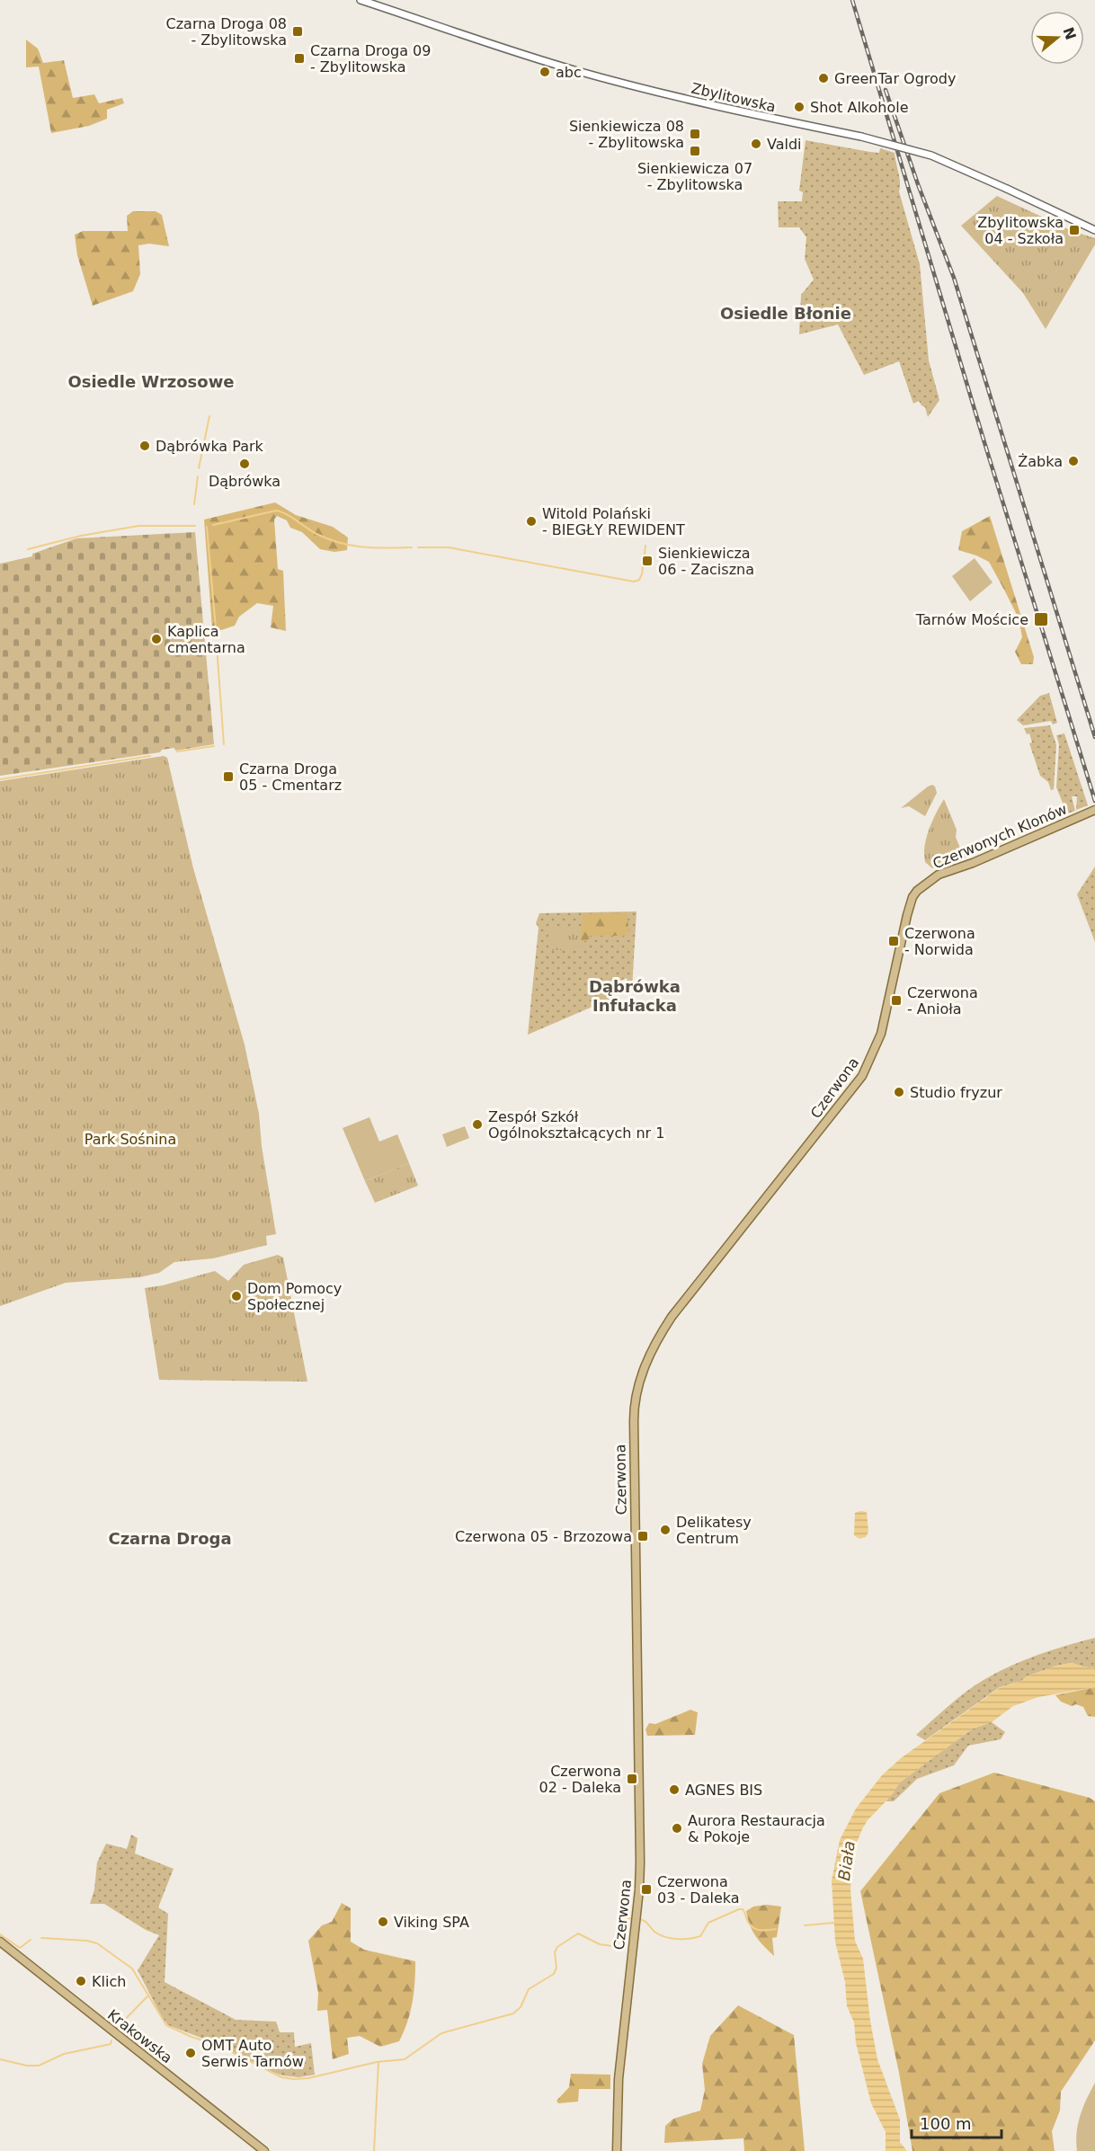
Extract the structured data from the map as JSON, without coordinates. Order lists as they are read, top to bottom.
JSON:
{
  "streets": {
    "main road": ["Czerwonych Klonów", "Czerwona", "Krakowska"],
    "street": ["Zbylitowska"]
  },
  "crossings": [
    ["Czerwonych Klonów", "Czerwona"]
  ],
  "districts": [
    "Osiedle Błonie",
    "Osiedle Wrzosowe",
    "Dąbrówka Infułacka",
    "Czarna Droga"
  ],
  "water": ["Biała"],
  "parks": ["Park Sośnina"],
  "places": {
    "transit": [
      "Czarna Droga 08 - Zbylitowska",
      "Czarna Droga 09 - Zbylitowska",
      "Sienkiewicza 08 - Zbylitowska",
      "Sienkiewicza 07 - Zbylitowska",
      "Zbylitowska 04 - Szkoła",
      "Sienkiewicza 06 - Zaciszna",
      "Tarnów Mościce",
      "Czarna Droga 05 - Cmentarz",
      "Czerwona - Norwida",
      "Czerwona - Anioła",
      "Czerwona 05 - Brzozowa",
      "Czerwona 02 - Daleka",
      "Czerwona 03 - Daleka"
    ],
    "other": [
      "abc",
      "GreenTar Ogrody",
      "Shot Alkohole",
      "Valdi",
      "Dąbrówka Park",
      "Żabka",
      "Dąbrówka",
      "Witold Polański - BIEGŁY REWIDENT",
      "Kaplica cmentarna",
      "Studio fryzur",
      "Zespół Szkół Ogólnokształcących nr 1",
      "Dom Pomocy Społecznej",
      "Delikatesy Centrum",
      "AGNES BIS",
      "Aurora Restauracja & Pokoje",
      "Viking SPA",
      "Klich",
      "OMT Auto Serwis Tarnów"
    ]
  },
  "scale_bar": "100 m",
  "north": "right"
}
